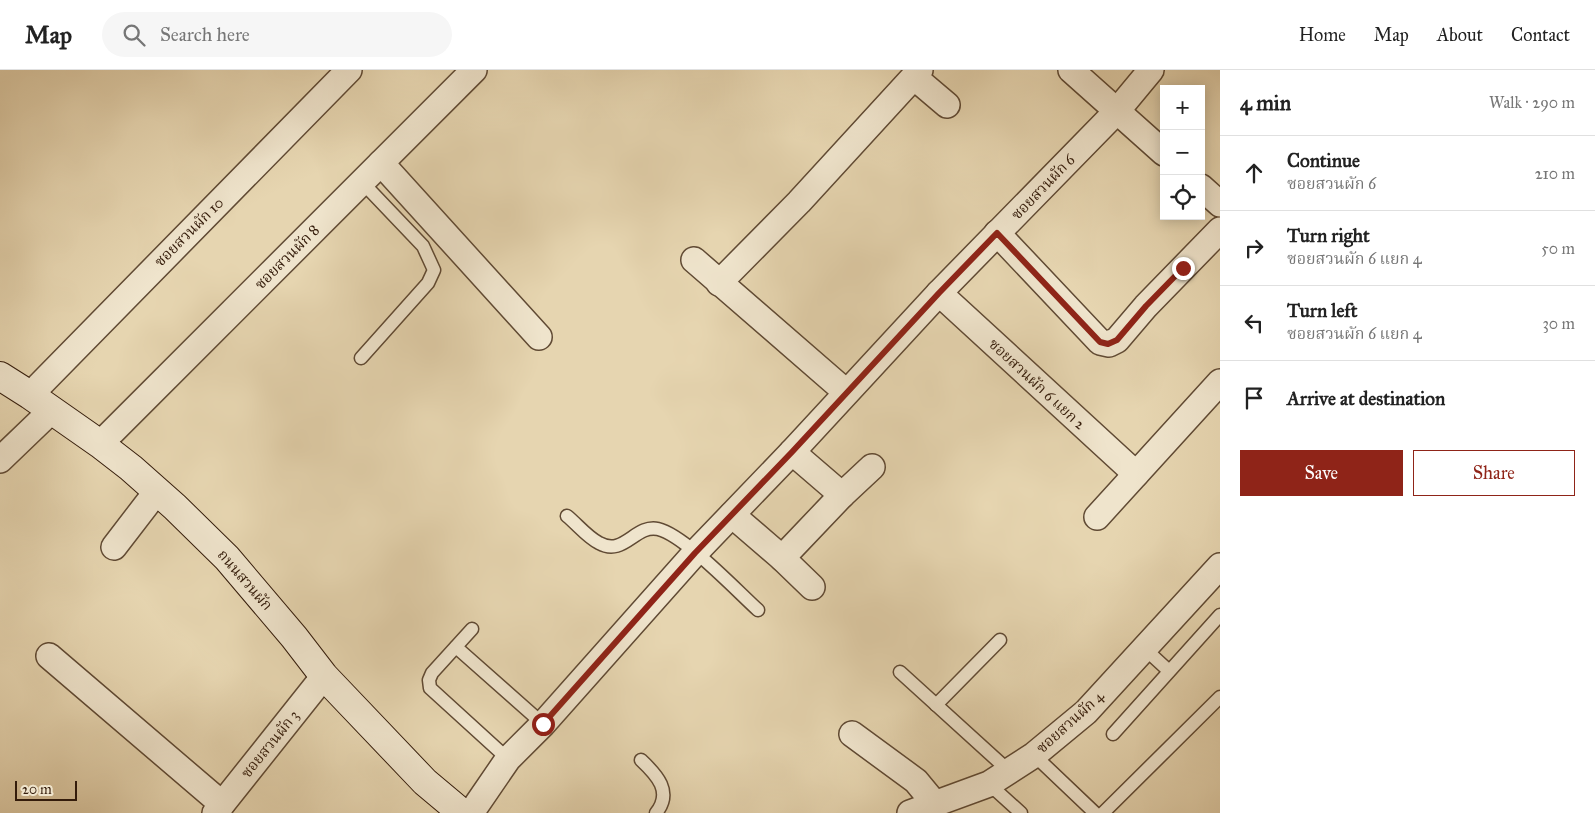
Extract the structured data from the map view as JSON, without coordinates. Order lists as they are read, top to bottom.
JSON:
{
  "streets": {
    "street": [
      "ซอยสวนผัก 6",
      "ซอยสวนผัก 10",
      "ซอยสวนผัก 8",
      "ซอยสวนผัก 6 แยก 2",
      "ถนนสวนผัก",
      "ซอยสวนผัก 4",
      "ซอยสวนผัก 3"
    ]
  },
  "crossings": [
    ["ซอยสวนผัก 6", "ซอยสวนผัก 6 แยก 2"],
    ["ซอยสวนผัก 10", "ถนนสวนผัก"],
    ["ซอยสวนผัก 8", "ถนนสวนผัก"],
    ["ถนนสวนผัก", "ซอยสวนผัก 3"]
  ],
  "scale_bar": "20 m",
  "page": {
    "header": "Map",
    "search": "Search here",
    "nav": [
      "Home",
      "Map",
      "About",
      "Contact"
    ],
    "heading": ["4 min", "Walk · 290 m"],
    "map_buttons": ["+", "−"],
    "list": [
      ["Continue", "ซอยสวนผัก 6", "210 m"],
      ["Turn right", "ซอยสวนผัก 6 แยก 4", "50 m"],
      ["Turn left", "ซอยสวนผัก 6 แยก 4", "30 m"],
      "Arrive at destination"
    ],
    "buttons": ["Save", "Share"],
    "scale": "20 m"
  }
}
